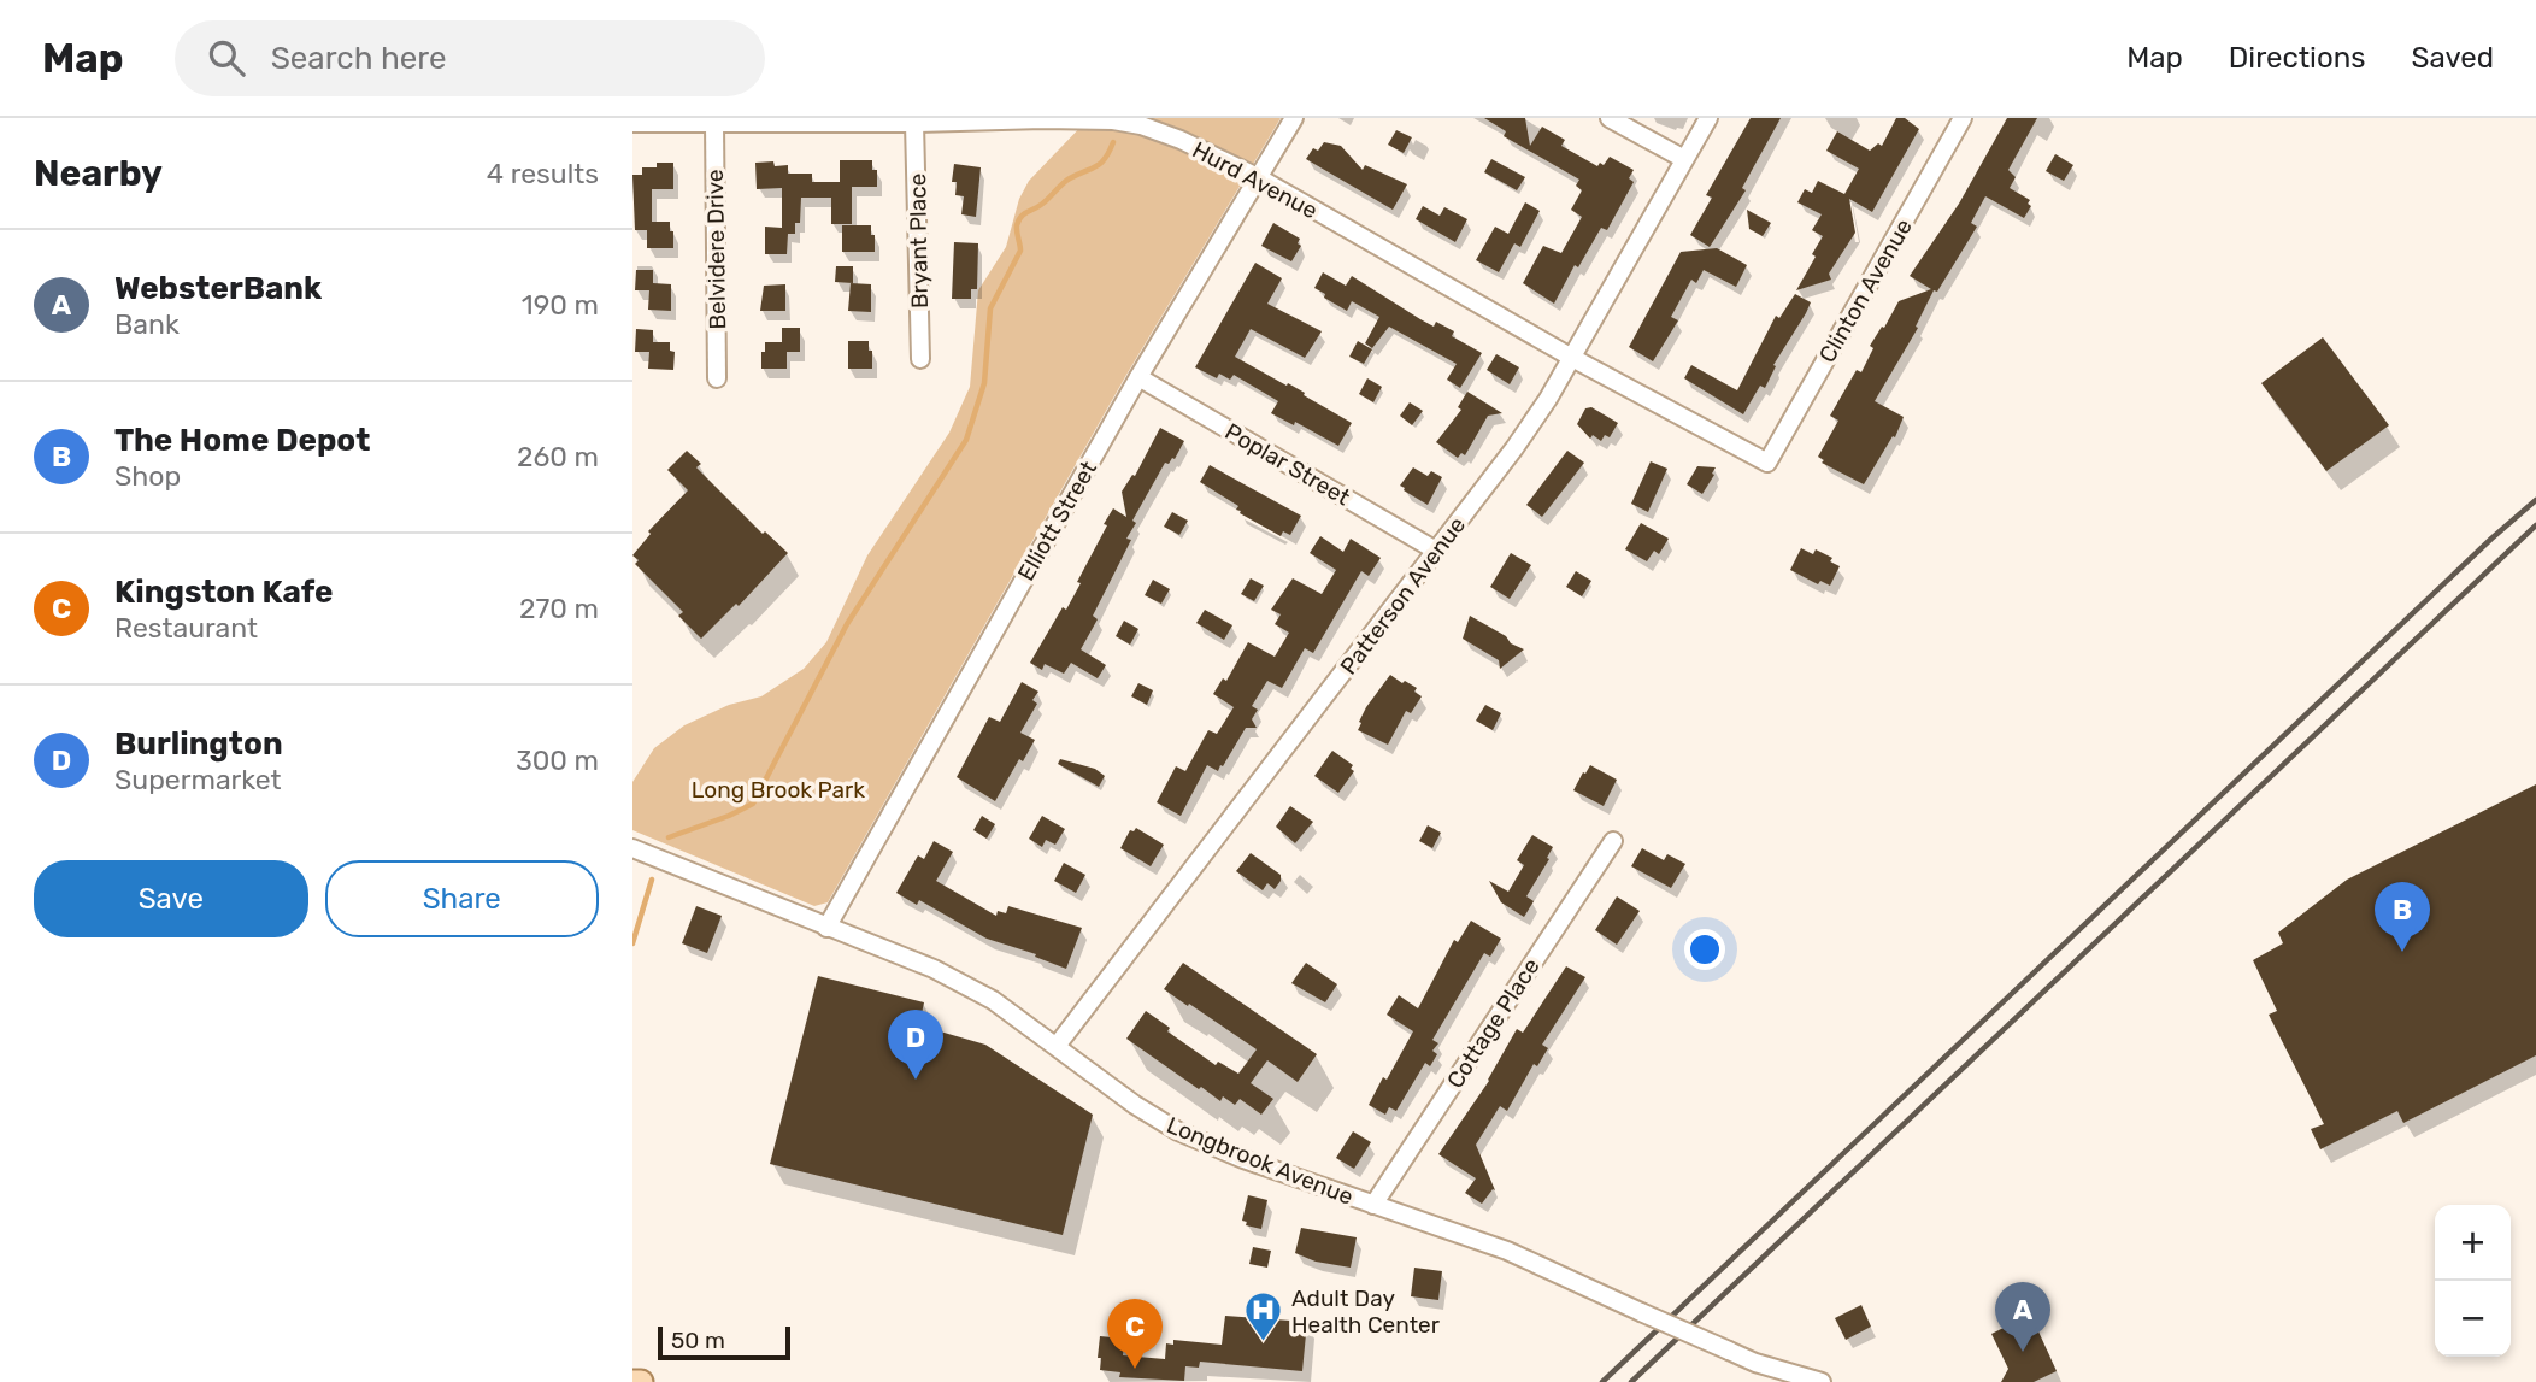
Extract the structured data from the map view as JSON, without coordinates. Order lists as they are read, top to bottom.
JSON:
{
  "streets": {
    "street": [
      "Hurd Avenue",
      "Bryant Place",
      "Belvidere Drive",
      "Clinton Avenue",
      "Poplar Street",
      "Elliott Street",
      "Patterson Avenue",
      "Cottage Place",
      "Longbrook Avenue"
    ]
  },
  "crossings": [
    ["Hurd Avenue", "Bryant Place"],
    ["Hurd Avenue", "Belvidere Drive"],
    ["Hurd Avenue", "Clinton Avenue"],
    ["Hurd Avenue", "Elliott Street"],
    ["Hurd Avenue", "Patterson Avenue"],
    ["Poplar Street", "Elliott Street"],
    ["Poplar Street", "Patterson Avenue"],
    ["Elliott Street", "Longbrook Avenue"],
    ["Patterson Avenue", "Longbrook Avenue"],
    ["Cottage Place", "Longbrook Avenue"]
  ],
  "parks": ["Long Brook Park"],
  "places": {
    "hospital": ["Adult Day Health Center"]
  },
  "scale_bar": "50 m",
  "page": {
    "header": "Map",
    "search": "Search here",
    "nav": ["Map", "Directions", "Saved"],
    "heading": ["Nearby", "4 results"],
    "list": [
      {
        "mark": "A",
        "name": "WebsterBank",
        "note": "Bank",
        "value": "190 m"
      },
      {
        "mark": "B",
        "name": "The Home Depot",
        "note": "Shop",
        "value": "260 m"
      },
      {
        "mark": "C",
        "name": "Kingston Kafe",
        "note": "Restaurant",
        "value": "270 m"
      },
      {
        "mark": "D",
        "name": "Burlington",
        "note": "Supermarket",
        "value": "300 m"
      }
    ],
    "buttons": ["Save", "Share"],
    "pins": [
      "B",
      "D",
      "A",
      "C"
    ],
    "map_buttons": ["+", "−"],
    "scale": "50 m"
  }
}
